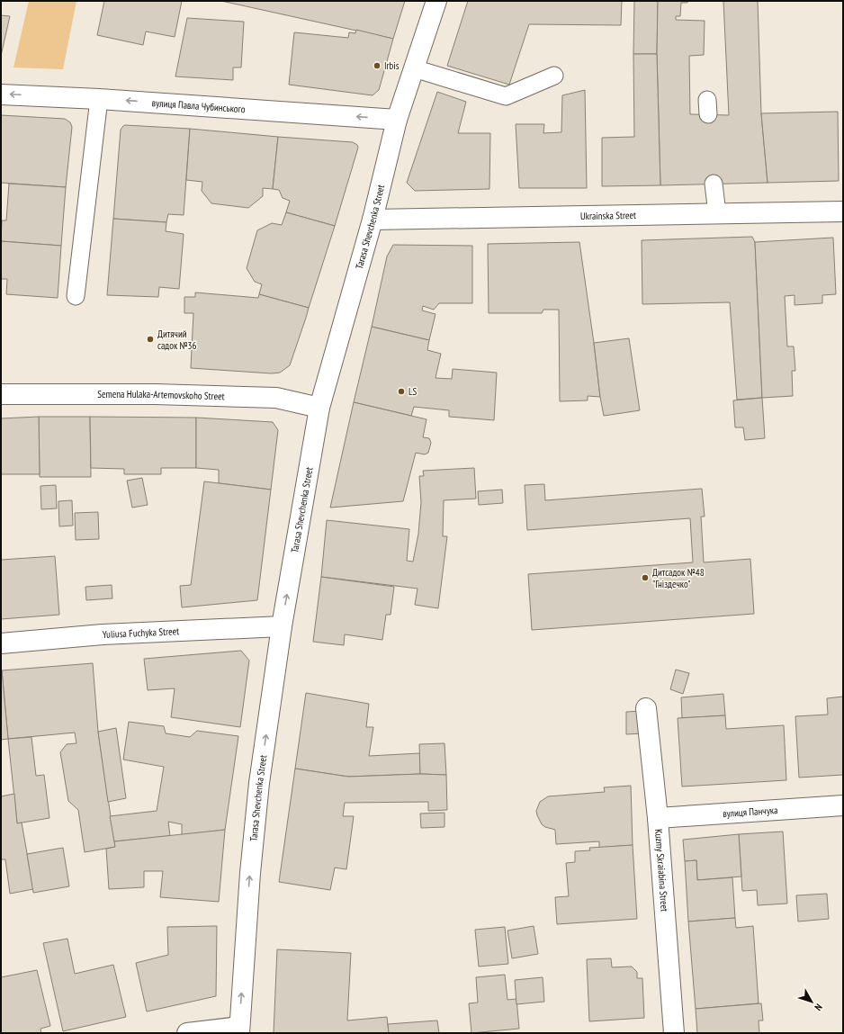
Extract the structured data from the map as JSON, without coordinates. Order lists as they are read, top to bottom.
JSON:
{
  "streets": {
    "street": [
      "вулиця Павла Чубинського",
      "Ukrainska Street",
      "Tarasa Shevchenka Street",
      "Semena Hulaka-Artemovskoho Street",
      "Yuliusa Fuchyka Street",
      "вулиця Панчука",
      "Kuzmy Skraiabina Street"
    ]
  },
  "crossings": [
    ["вулиця Павла Чубинського", "Tarasa Shevchenka Street"],
    ["Ukrainska Street", "Tarasa Shevchenka Street"],
    ["Tarasa Shevchenka Street", "Semena Hulaka-Artemovskoho Street"],
    ["Tarasa Shevchenka Street", "Yuliusa Fuchyka Street"],
    ["вулиця Панчука", "Kuzmy Skraiabina Street"]
  ],
  "one_way": ["вулиця Павла Чубинського", "Tarasa Shevchenka Street"],
  "places": [
    "Irbis",
    "Дитячий садок №36",
    "LS",
    "Дитсадок №48 \"Гніздечко\""
  ],
  "north": "bottom right"
}
